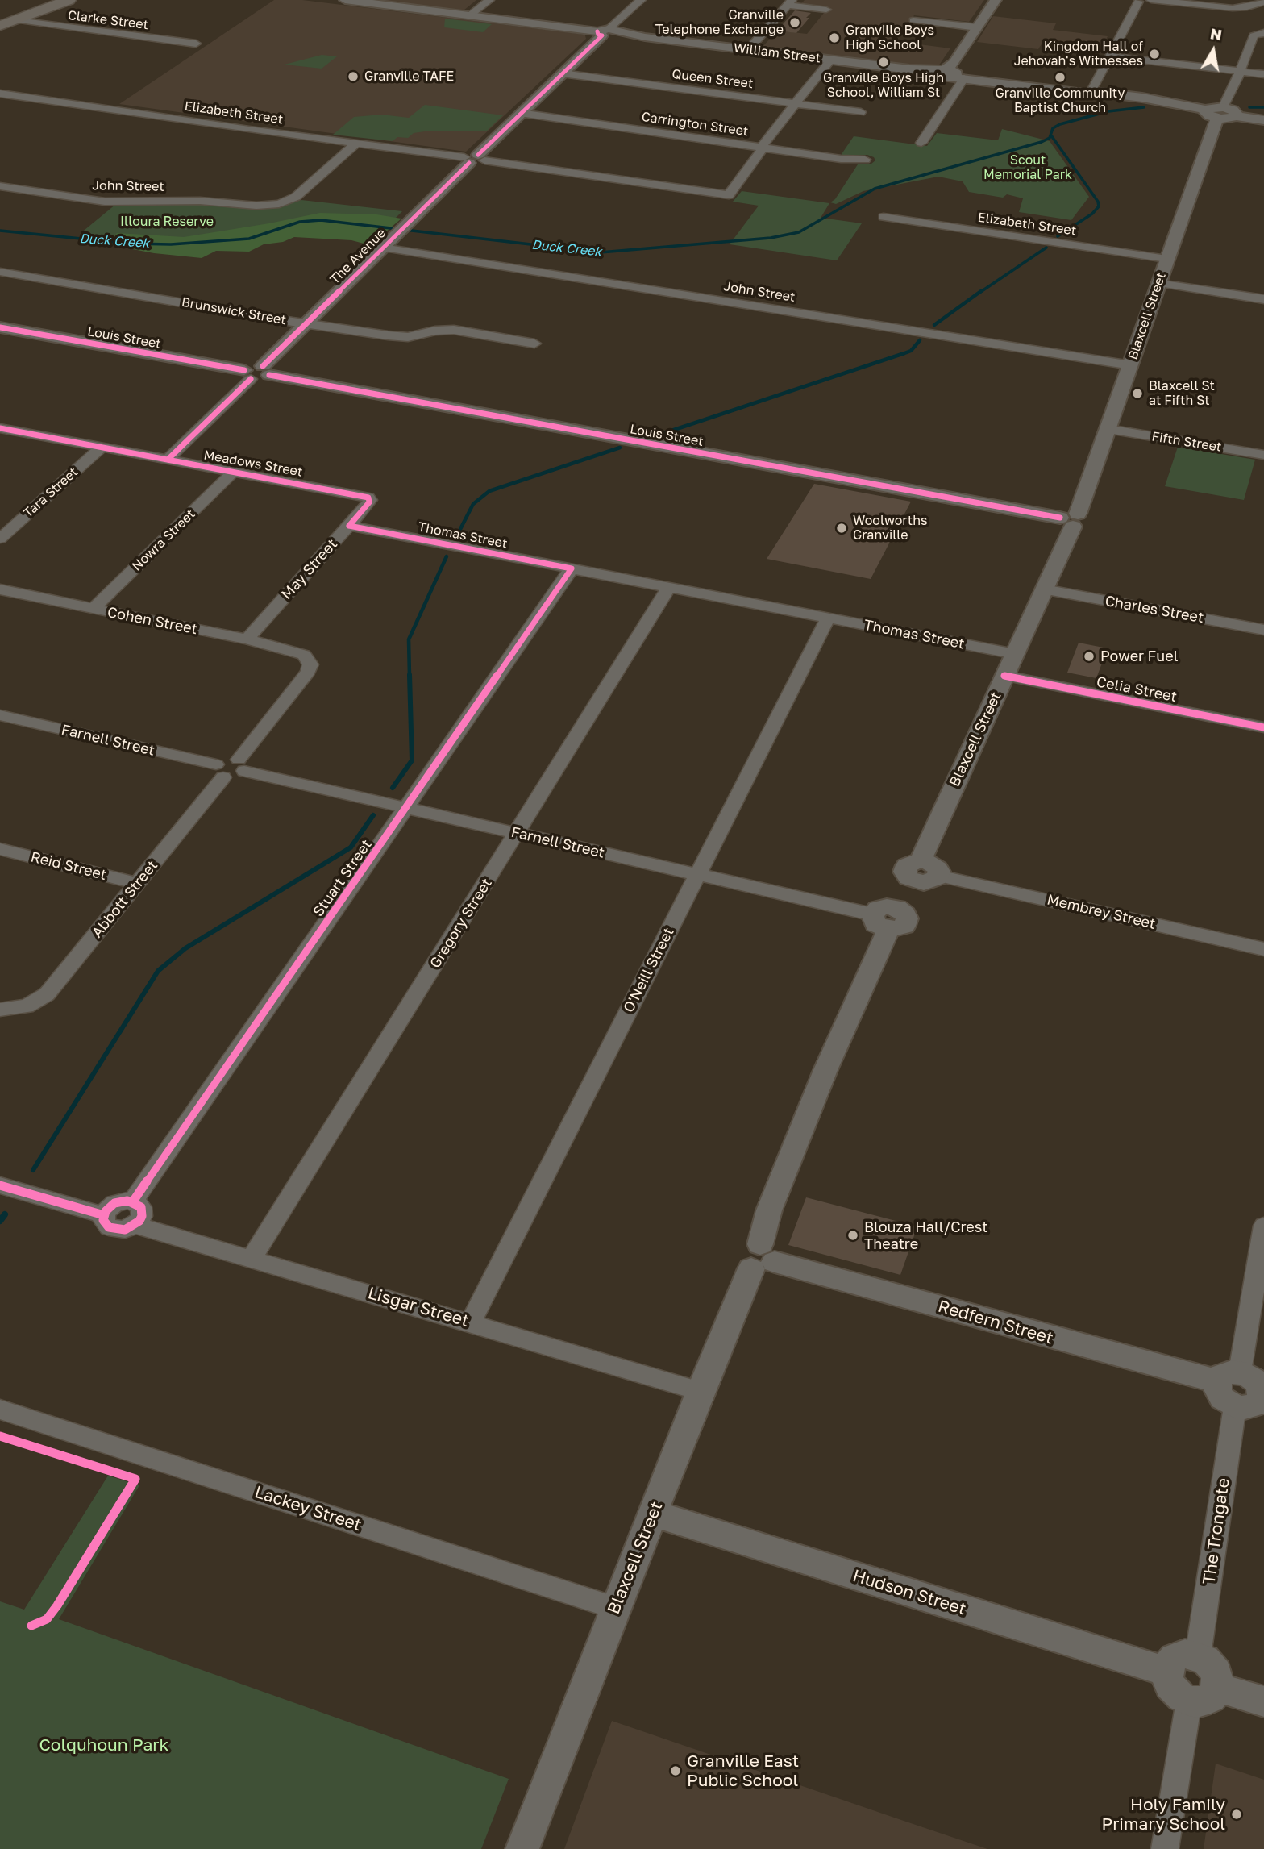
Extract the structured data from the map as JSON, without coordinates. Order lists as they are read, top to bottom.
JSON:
{
  "streets": {
    "street": [
      "Clarke Street",
      "William Street",
      "Queen Street",
      "Elizabeth Street",
      "Carrington Street",
      "John Street",
      "The Avenue",
      "Brunswick Street",
      "Blaxcell Street",
      "Louis Street",
      "Fifth Street",
      "Meadows Street",
      "Tara Street",
      "Thomas Street",
      "Nowra Street",
      "May Street",
      "Charles Street",
      "Cohen Street",
      "Celia Street",
      "Farnell Street",
      "Reid Street",
      "Stuart Street",
      "Abbott Street",
      "Membrey Street",
      "Gregory Street",
      "O'Neill Street",
      "Lisgar Street",
      "Redfern Street",
      "Lackey Street",
      "The Trongate",
      "Hudson Street"
    ]
  },
  "crossings": [
    ["William Street", "The Avenue"],
    ["William Street", "Blaxcell Street"],
    ["Queen Street", "The Avenue"],
    ["Elizabeth Street", "Carrington Street"],
    ["Elizabeth Street", "John Street"],
    ["Elizabeth Street", "The Avenue"],
    ["Elizabeth Street", "Blaxcell Street"],
    ["Carrington Street", "The Avenue"],
    ["John Street", "The Avenue"],
    ["John Street", "Blaxcell Street"],
    ["The Avenue", "Brunswick Street"],
    ["The Avenue", "Louis Street"],
    ["Blaxcell Street", "Louis Street"],
    ["Blaxcell Street", "Fifth Street"],
    ["Blaxcell Street", "Thomas Street"],
    ["Blaxcell Street", "Charles Street"],
    ["Blaxcell Street", "Celia Street"],
    ["Blaxcell Street", "Farnell Street"],
    ["Blaxcell Street", "Lisgar Street"],
    ["Blaxcell Street", "Redfern Street"],
    ["Blaxcell Street", "Lackey Street"],
    ["Blaxcell Street", "Hudson Street"],
    ["Meadows Street", "Tara Street"],
    ["Meadows Street", "Nowra Street"],
    ["Meadows Street", "May Street"],
    ["Thomas Street", "May Street"],
    ["Thomas Street", "Stuart Street"],
    ["Thomas Street", "Gregory Street"],
    ["Thomas Street", "O'Neill Street"],
    ["Nowra Street", "Cohen Street"],
    ["May Street", "Cohen Street"],
    ["Cohen Street", "Farnell Street"],
    ["Farnell Street", "Stuart Street"],
    ["Farnell Street", "Abbott Street"],
    ["Farnell Street", "Gregory Street"],
    ["Farnell Street", "O'Neill Street"],
    ["Reid Street", "Abbott Street"],
    ["Stuart Street", "Lisgar Street"],
    ["Gregory Street", "Lisgar Street"],
    ["O'Neill Street", "Lisgar Street"],
    ["Redfern Street", "The Trongate"],
    ["The Trongate", "Hudson Street"]
  ],
  "water": ["Duck Creek"],
  "parks": ["Scout Memorial Park", "Illoura Reserve", "Colquhoun Park"],
  "places": [
    "Granville Telephone Exchange",
    "Granville Boys High School",
    "Kingdom Hall of Jehovah's Witnesses",
    "Granville Boys High School, William St",
    "Granville TAFE",
    "Granville Community Baptist Church",
    "Blaxcell St at Fifth St",
    "Woolworths Granville",
    "Power Fuel",
    "Blouza Hall/Crest Theatre",
    "Granville East Public School",
    "Holy Family Primary School"
  ],
  "north": "top"
}
